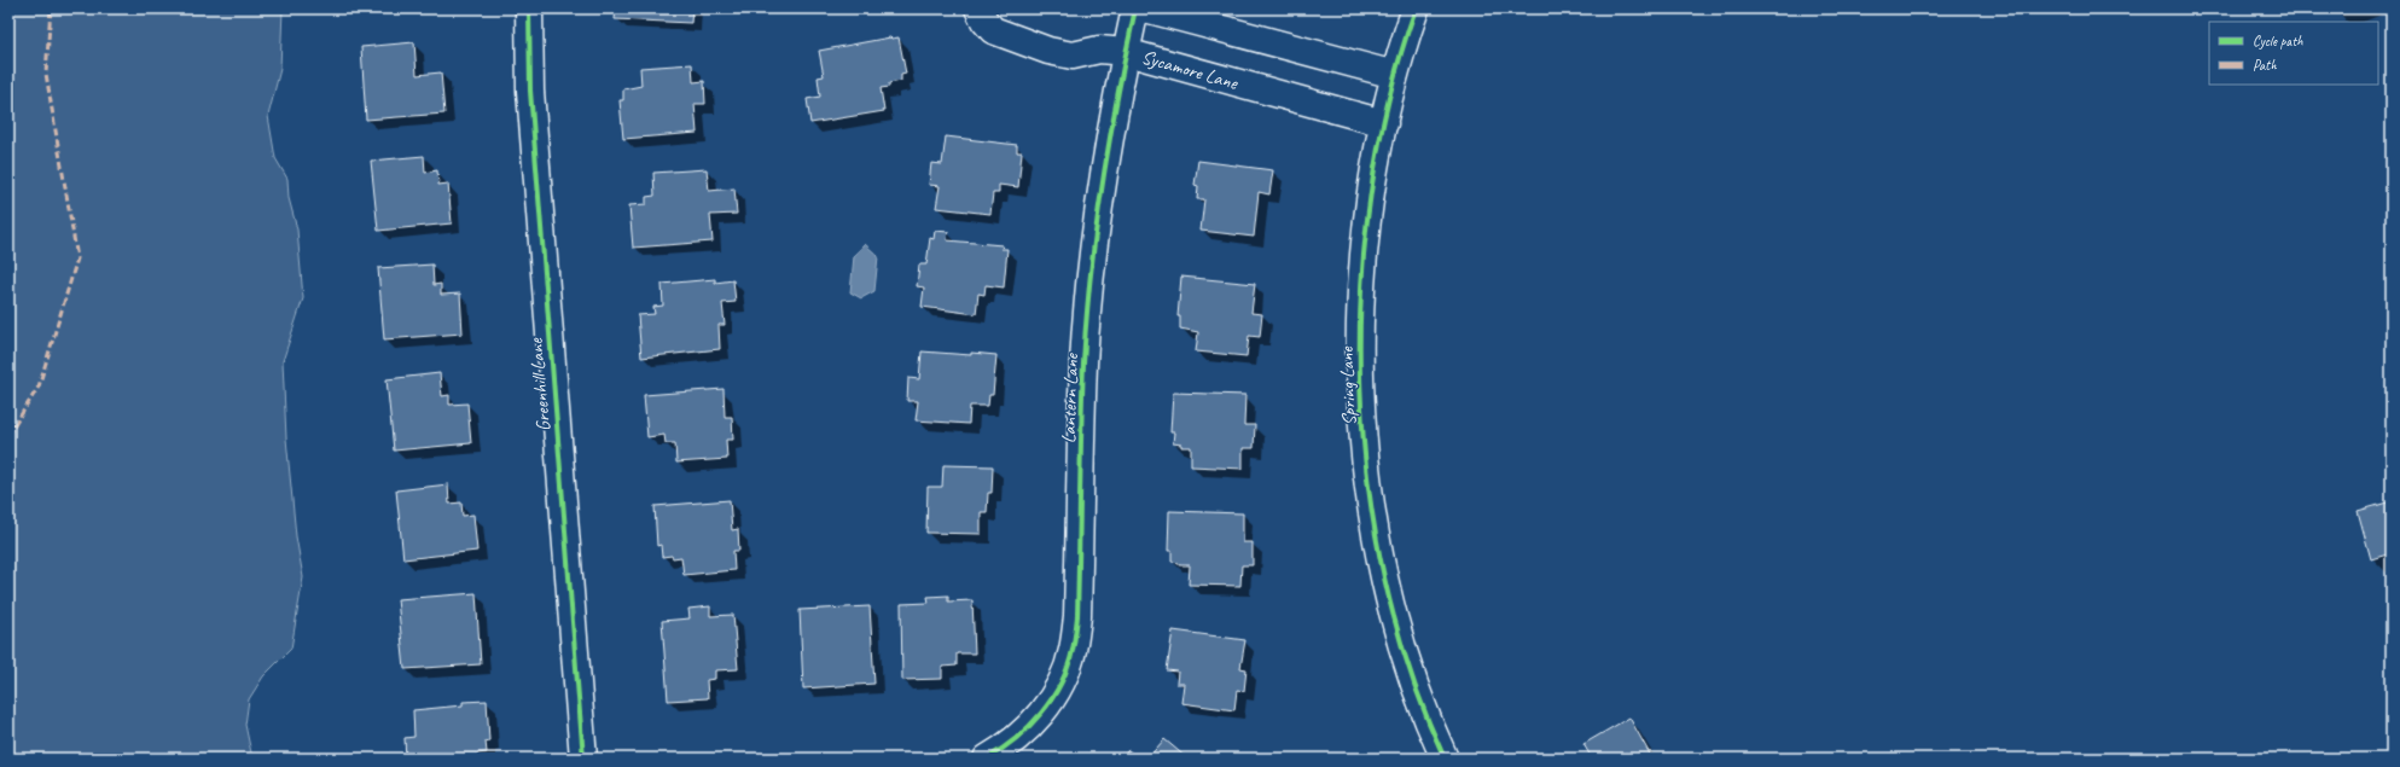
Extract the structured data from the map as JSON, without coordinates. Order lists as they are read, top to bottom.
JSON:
{
  "streets": {
    "street": [
      "Sycamore Lane",
      "Greenhill Lane",
      "Spring Lane",
      "Lantern Lane"
    ]
  },
  "crossings": [
    ["Sycamore Lane", "Spring Lane"],
    ["Sycamore Lane", "Lantern Lane"]
  ],
  "legend": ["Cycle path", "Path"]
}
